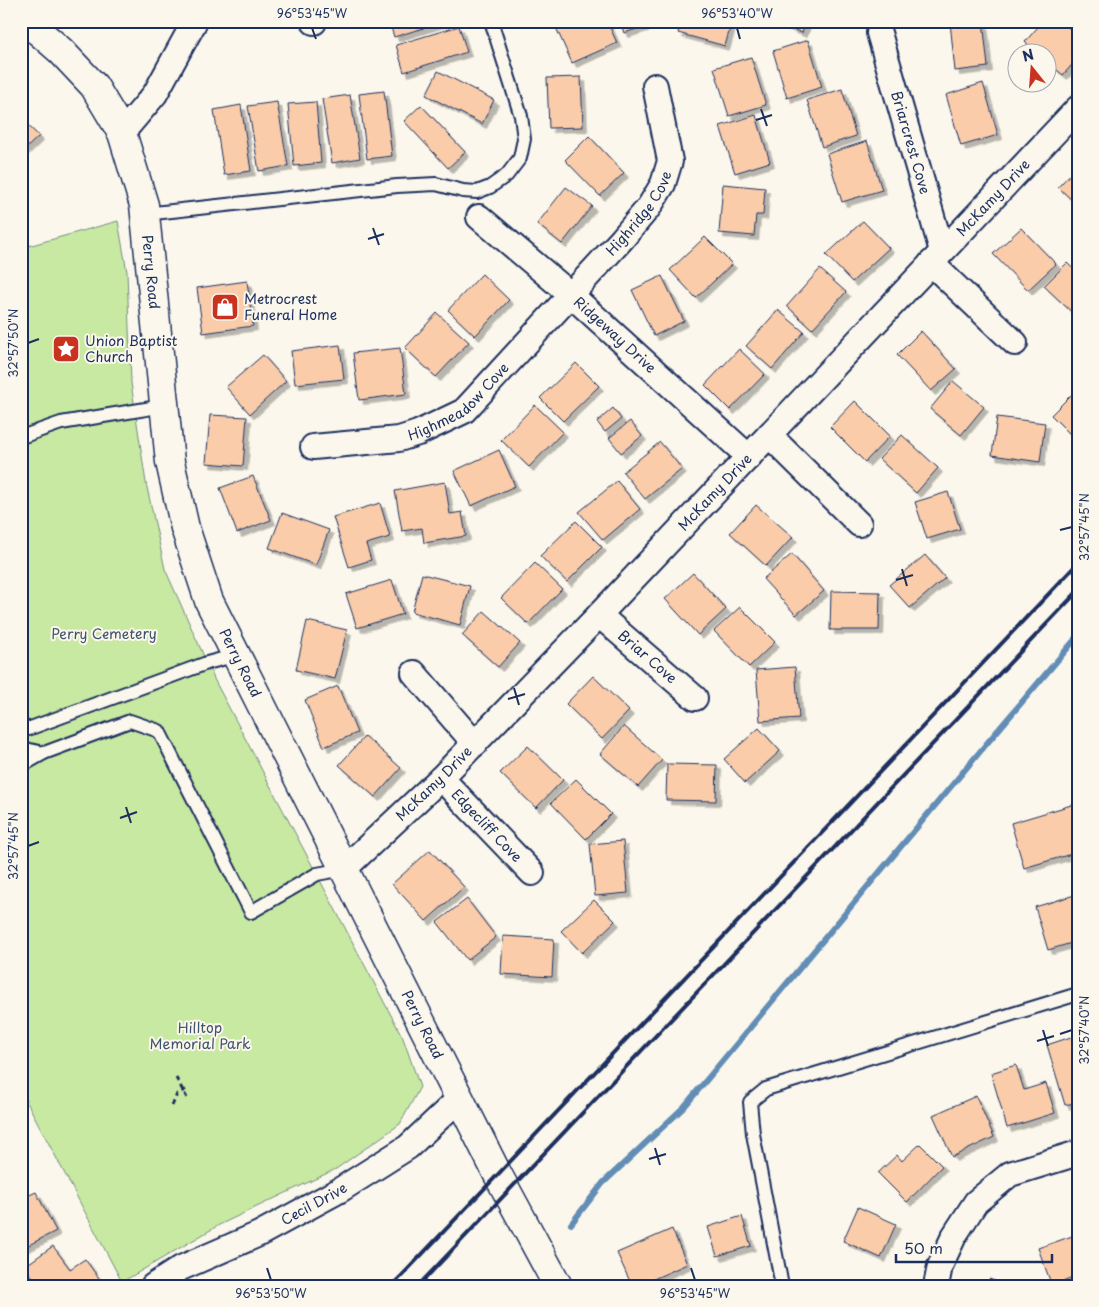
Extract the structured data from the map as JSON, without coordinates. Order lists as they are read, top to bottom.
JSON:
{
  "streets": {
    "street": [
      "Briarcrest Cove",
      "McKamy Drive",
      "Highridge Cove",
      "Perry Road",
      "Ridgeway Drive",
      "Highmeadow Cove",
      "Briar Cove",
      "Edgecliff Cove",
      "Cecil Drive"
    ]
  },
  "crossings": [
    ["Briarcrest Cove", "McKamy Drive"],
    ["McKamy Drive", "Perry Road"],
    ["McKamy Drive", "Ridgeway Drive"],
    ["McKamy Drive", "Briar Cove"],
    ["McKamy Drive", "Edgecliff Cove"],
    ["Highridge Cove", "Ridgeway Drive"],
    ["Highridge Cove", "Highmeadow Cove"],
    ["Perry Road", "Cecil Drive"],
    ["Ridgeway Drive", "Highmeadow Cove"]
  ],
  "parks": ["Perry Cemetery", "Hilltop Memorial Park"],
  "places": {
    "shop": ["Metrocrest Funeral Home"],
    "place": ["Union Baptist Church"]
  },
  "scale_bar": "50 m",
  "north": "top",
  "coordinates": [
    "96°53'45\"W",
    "96°53'40\"W",
    "32°57'50\"N",
    "32°57'45\"N",
    "32°57'40\"N",
    "96°53'50\"W"
  ]
}
